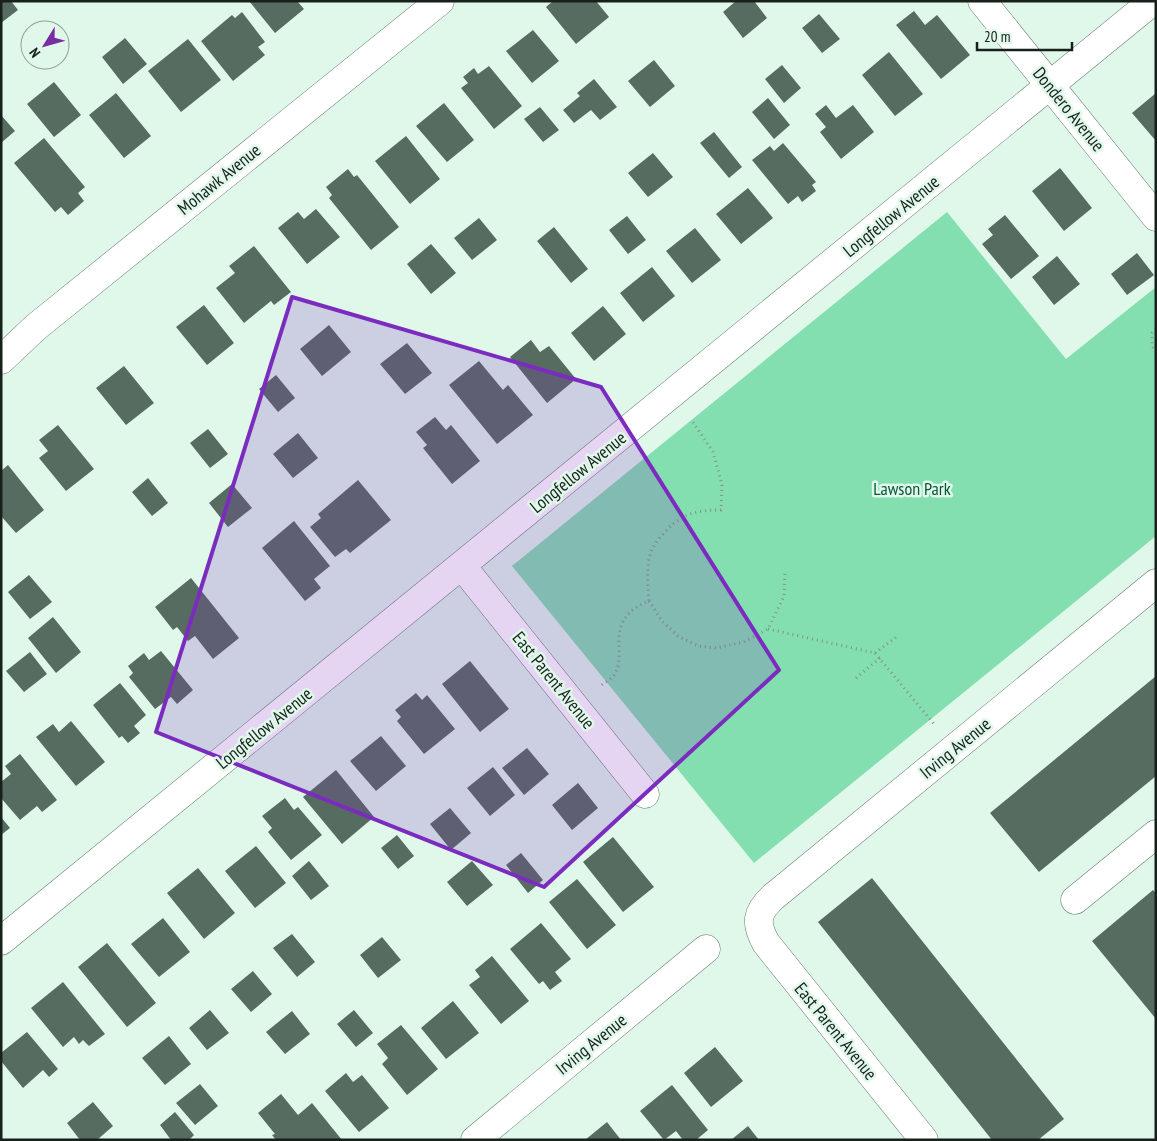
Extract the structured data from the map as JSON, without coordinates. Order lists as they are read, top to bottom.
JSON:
{
  "streets": {
    "street": [
      "Dondero Avenue",
      "Mohawk Avenue",
      "Longfellow Avenue",
      "East Parent Avenue",
      "Irving Avenue"
    ]
  },
  "crossings": [
    ["Dondero Avenue", "Longfellow Avenue"],
    ["Longfellow Avenue", "East Parent Avenue"],
    ["East Parent Avenue", "Irving Avenue"]
  ],
  "parks": ["Lawson Park"],
  "scale_bar": "20 m",
  "north": "bottom left"
}
